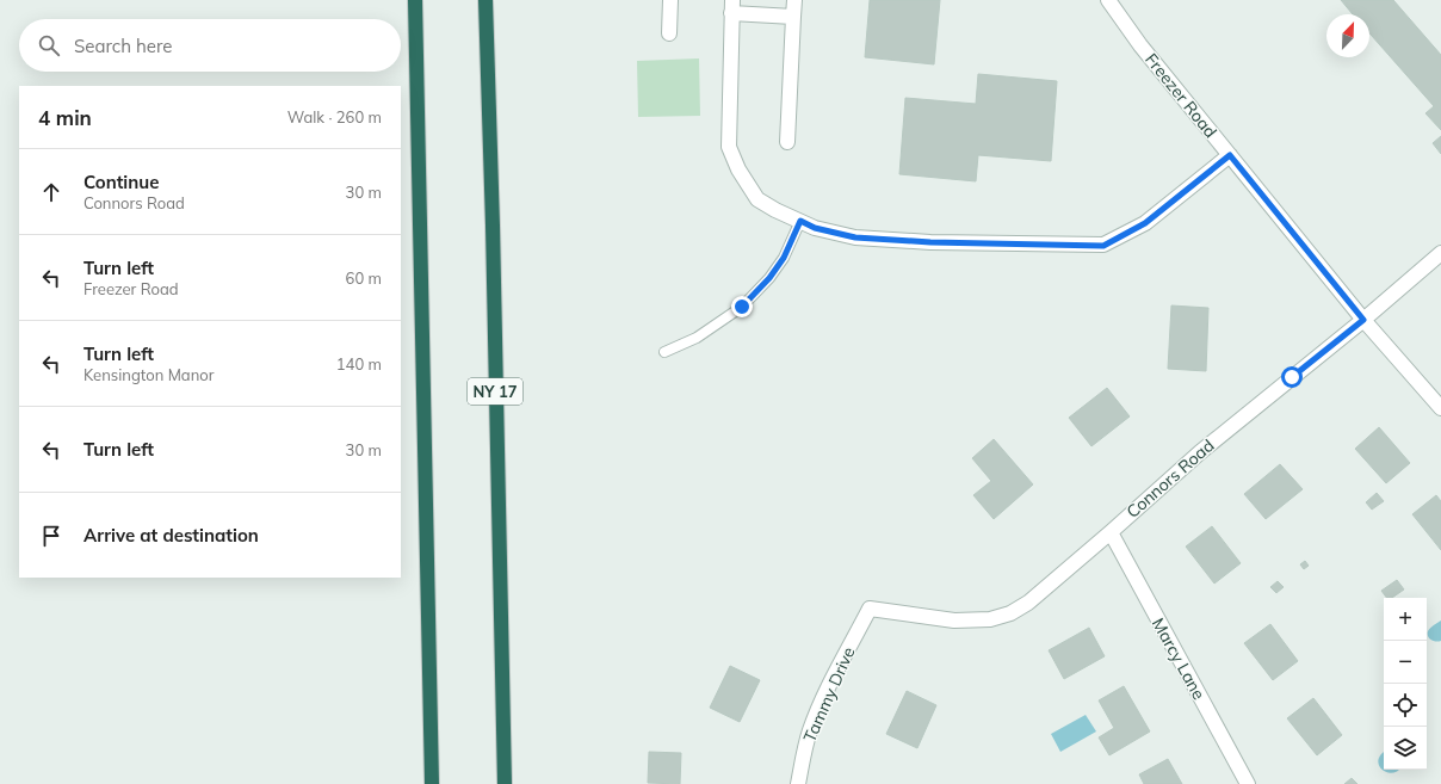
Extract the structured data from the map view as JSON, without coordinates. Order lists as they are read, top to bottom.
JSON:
{
  "streets": {
    "highway": ["NY 17"],
    "street": [
      "Freezer Road",
      "Connors Road",
      "Marcy Lane",
      "Tammy Drive"
    ]
  },
  "crossings": [
    ["Freezer Road", "Connors Road"],
    ["Connors Road", "Marcy Lane"],
    ["Connors Road", "Tammy Drive"]
  ],
  "north": "top right",
  "page": {
    "search": "Search here",
    "heading": ["4 min", "Walk · 260 m"],
    "list": [
      ["Continue", "Connors Road", "30 m"],
      ["Turn left", "Freezer Road", "60 m"],
      ["Turn left", "Kensington Manor", "140 m"],
      ["Turn left", "30 m"],
      "Arrive at destination"
    ],
    "map_buttons": ["+", "−"]
  }
}
